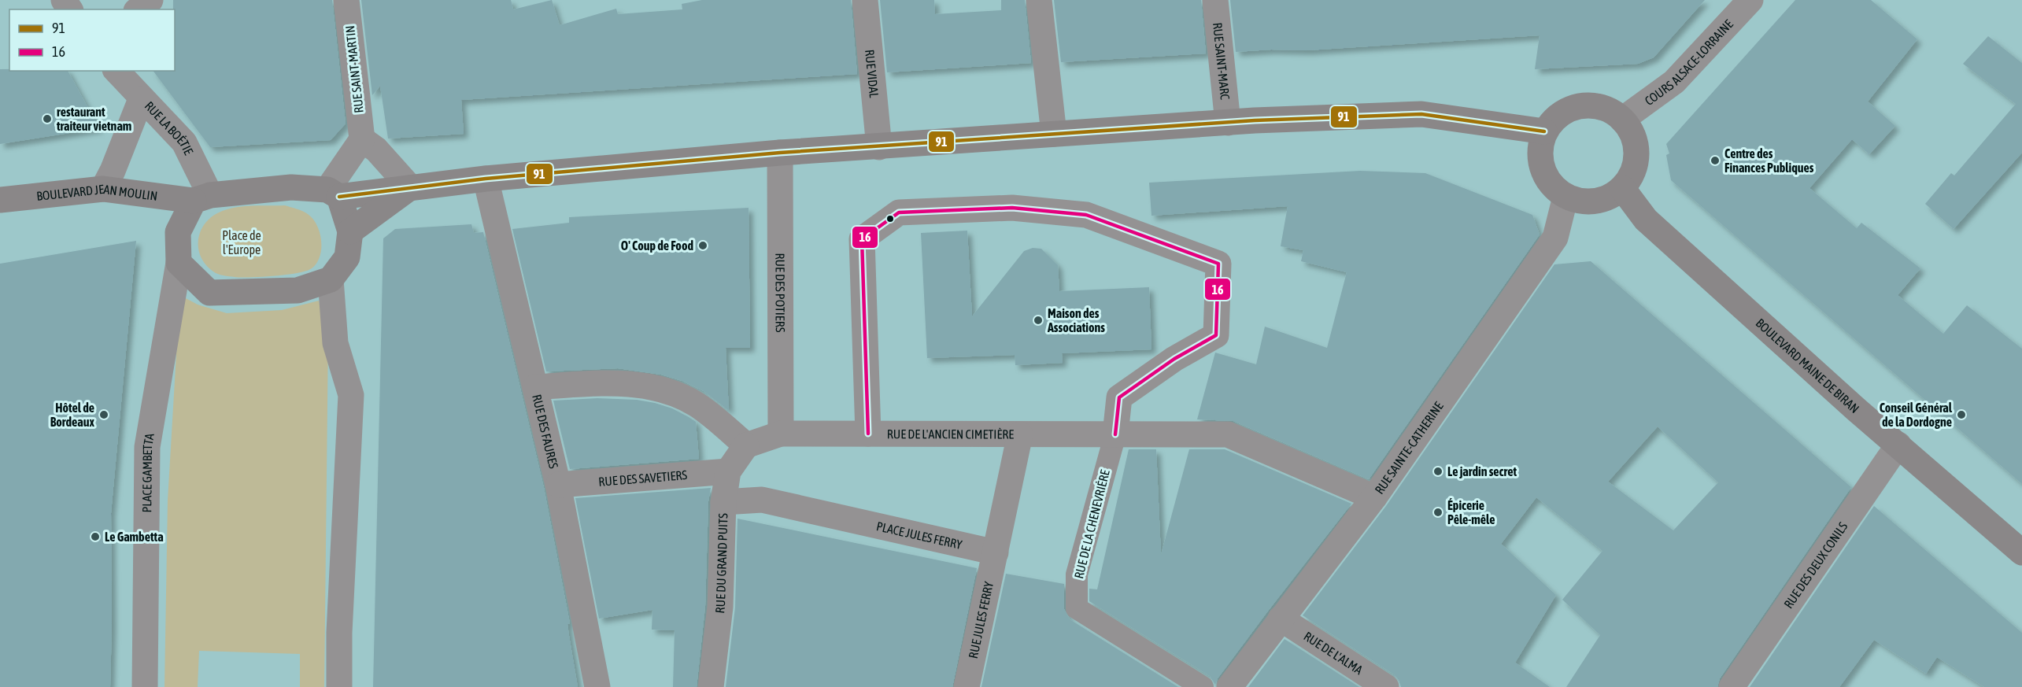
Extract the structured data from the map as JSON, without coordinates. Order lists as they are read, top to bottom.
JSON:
{
  "streets": {
    "main road": ["BOULEVARD JEAN MOULIN", "BOULEVARD MAINE DE BIRAN"],
    "street": [
      "RUE SAINT-MARC",
      "COURS ALSACE-LORRAINE",
      "RUE SAINT-MARTIN",
      "RUE VIDAL",
      "RUE LA BOÉTIE",
      "RUE DES POTIERS",
      "RUE DES FAURES",
      "RUE DE L'ANCIEN CIMETIÈRE",
      "RUE SAINTE-CATHERINE",
      "PLACE GAMBETTA",
      "RUE DES SAVETIERS",
      "PLACE JULES FERRY",
      "RUE DU GRAND PUITS",
      "RUE DES DEUX CONILS",
      "RUE JULES FERRY",
      "RUE DE L'ALMA"
    ],
    "lane": ["RUE DE LA CHENEVRIÈRE"]
  },
  "crossings": [
    ["COURS ALSACE-LORRAINE", "BOULEVARD MAINE DE BIRAN"],
    ["COURS ALSACE-LORRAINE", "RUE SAINTE-CATHERINE"],
    ["RUE LA BOÉTIE", "BOULEVARD JEAN MOULIN"],
    ["RUE LA BOÉTIE", "PLACE GAMBETTA"],
    ["BOULEVARD JEAN MOULIN", "PLACE GAMBETTA"],
    ["RUE DES POTIERS", "RUE DE L'ANCIEN CIMETIÈRE"],
    ["BOULEVARD MAINE DE BIRAN", "RUE SAINTE-CATHERINE"],
    ["BOULEVARD MAINE DE BIRAN", "RUE DES DEUX CONILS"],
    ["RUE DES FAURES", "RUE DES SAVETIERS"],
    ["RUE DE L'ANCIEN CIMETIÈRE", "RUE SAINTE-CATHERINE"],
    ["RUE DE L'ANCIEN CIMETIÈRE", "RUE DE LA CHENEVRIÈRE"],
    ["RUE DE L'ANCIEN CIMETIÈRE", "RUE DU GRAND PUITS"],
    ["RUE SAINTE-CATHERINE", "RUE DE L'ALMA"],
    ["RUE DES SAVETIERS", "RUE DU GRAND PUITS"],
    ["PLACE JULES FERRY", "RUE DU GRAND PUITS"],
    ["PLACE JULES FERRY", "RUE JULES FERRY"]
  ],
  "parks": ["Place de l'Europe"],
  "places": [
    "restaurant traiteur vietnam",
    "Centre des Finances Publiques",
    "O' Coup de Food",
    "Maison des Associations",
    "Hôtel de Bordeaux",
    "Conseil Général de la Dordogne",
    "Le jardin secret",
    "Épicerie Pêle-mêle",
    "Le Gambetta"
  ],
  "lines": ["transit line 91", "transit line 16"],
  "legend": ["91", "16"]
}
